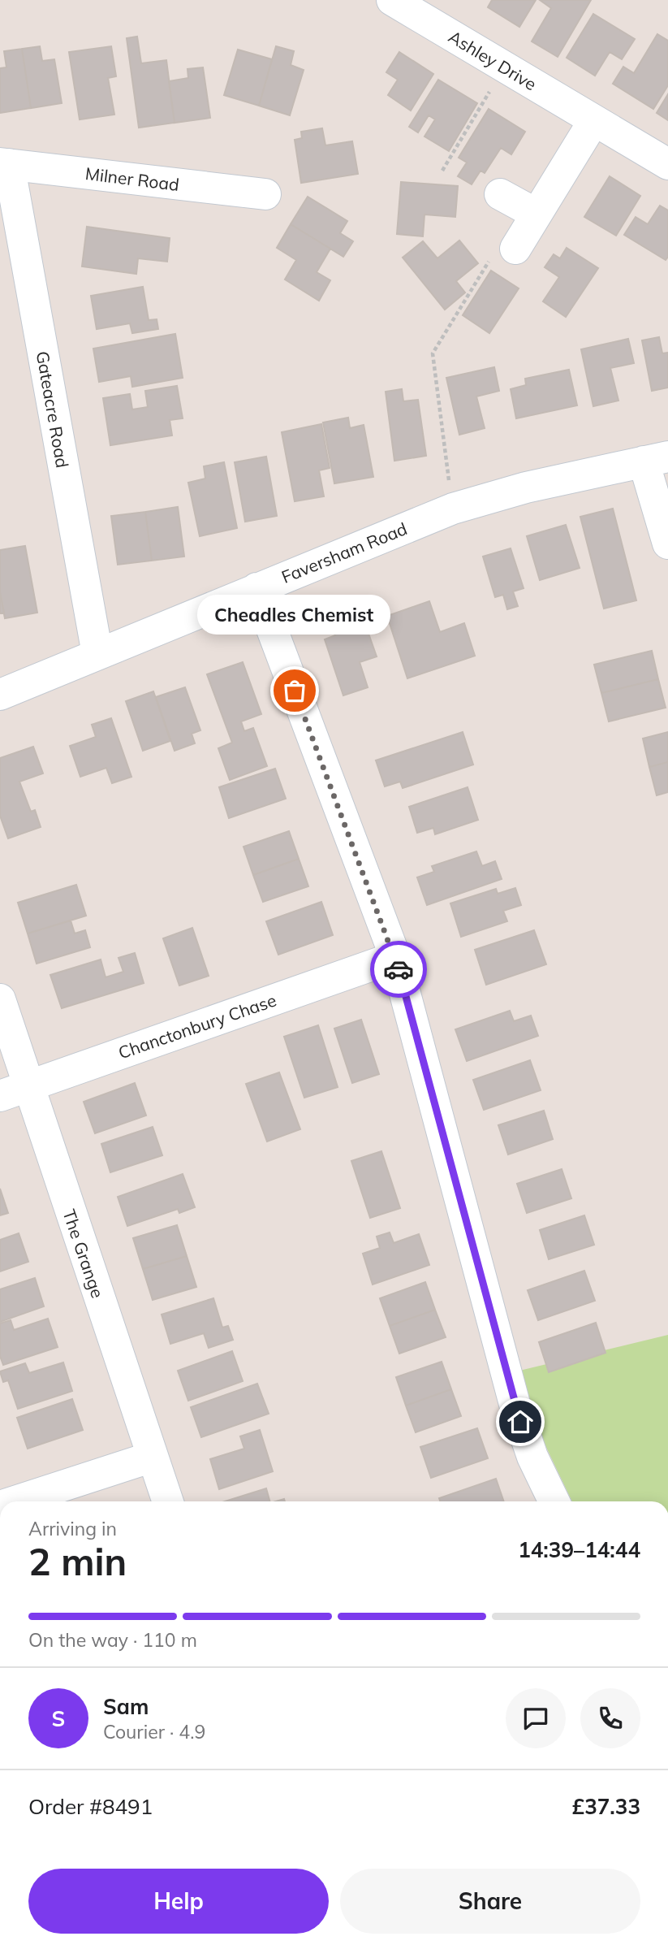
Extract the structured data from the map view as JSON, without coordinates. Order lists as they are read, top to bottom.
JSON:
{
  "streets": {
    "street": [
      "Ashley Drive",
      "Milner Road",
      "Gateacre Road",
      "Faversham Road",
      "Chanctonbury Chase",
      "The Grange"
    ]
  },
  "crossings": [
    ["Milner Road", "Gateacre Road"],
    ["Gateacre Road", "Faversham Road"],
    ["Chanctonbury Chase", "The Grange"]
  ],
  "places": ["Cheadles Chemist"],
  "page": {
    "bubble": "Cheadles Chemist",
    "heading": ["2 min", "Arriving in", "14:39–14:44"],
    "panel": [
      "Sam",
      "Courier · 4.9",
      "Order #8491",
      "£37.33"
    ],
    "bar": "On the way · 110 m",
    "round": "S",
    "buttons": ["Help", "Share"]
  }
}
